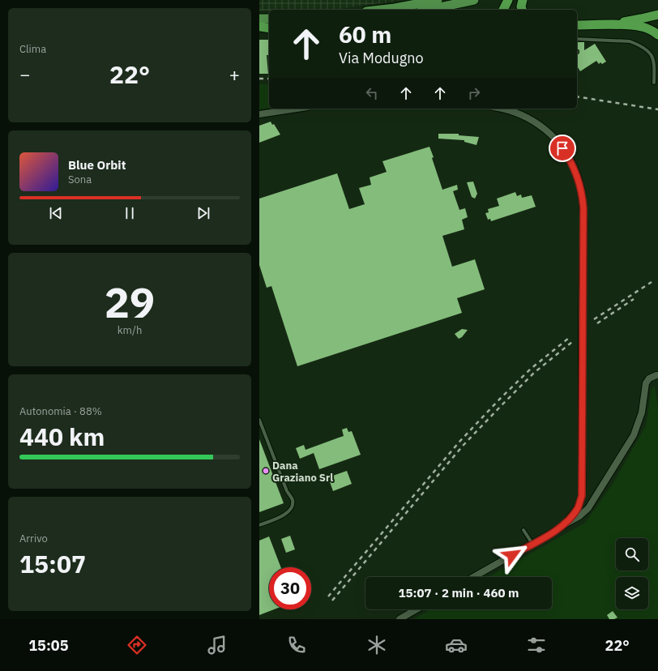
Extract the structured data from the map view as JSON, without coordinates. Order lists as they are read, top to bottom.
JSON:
{
  "places": ["Dana Graziano Srl"],
  "page": {
    "tile": [
      "Clima",
      ["29", "km/h"],
      ["Autonomia · 88%", "440 km"],
      ["Arrivo", "15:07"]
    ],
    "turn": ["60 m", "Via Modugno"],
    "heat": ["−", "22°", "+"],
    "song": ["Blue Orbit", "Sona"],
    "limit": "30",
    "trip": "15:07 · 2 min · 460 m",
    "tabs": ["15:05", "22°"]
  }
}
